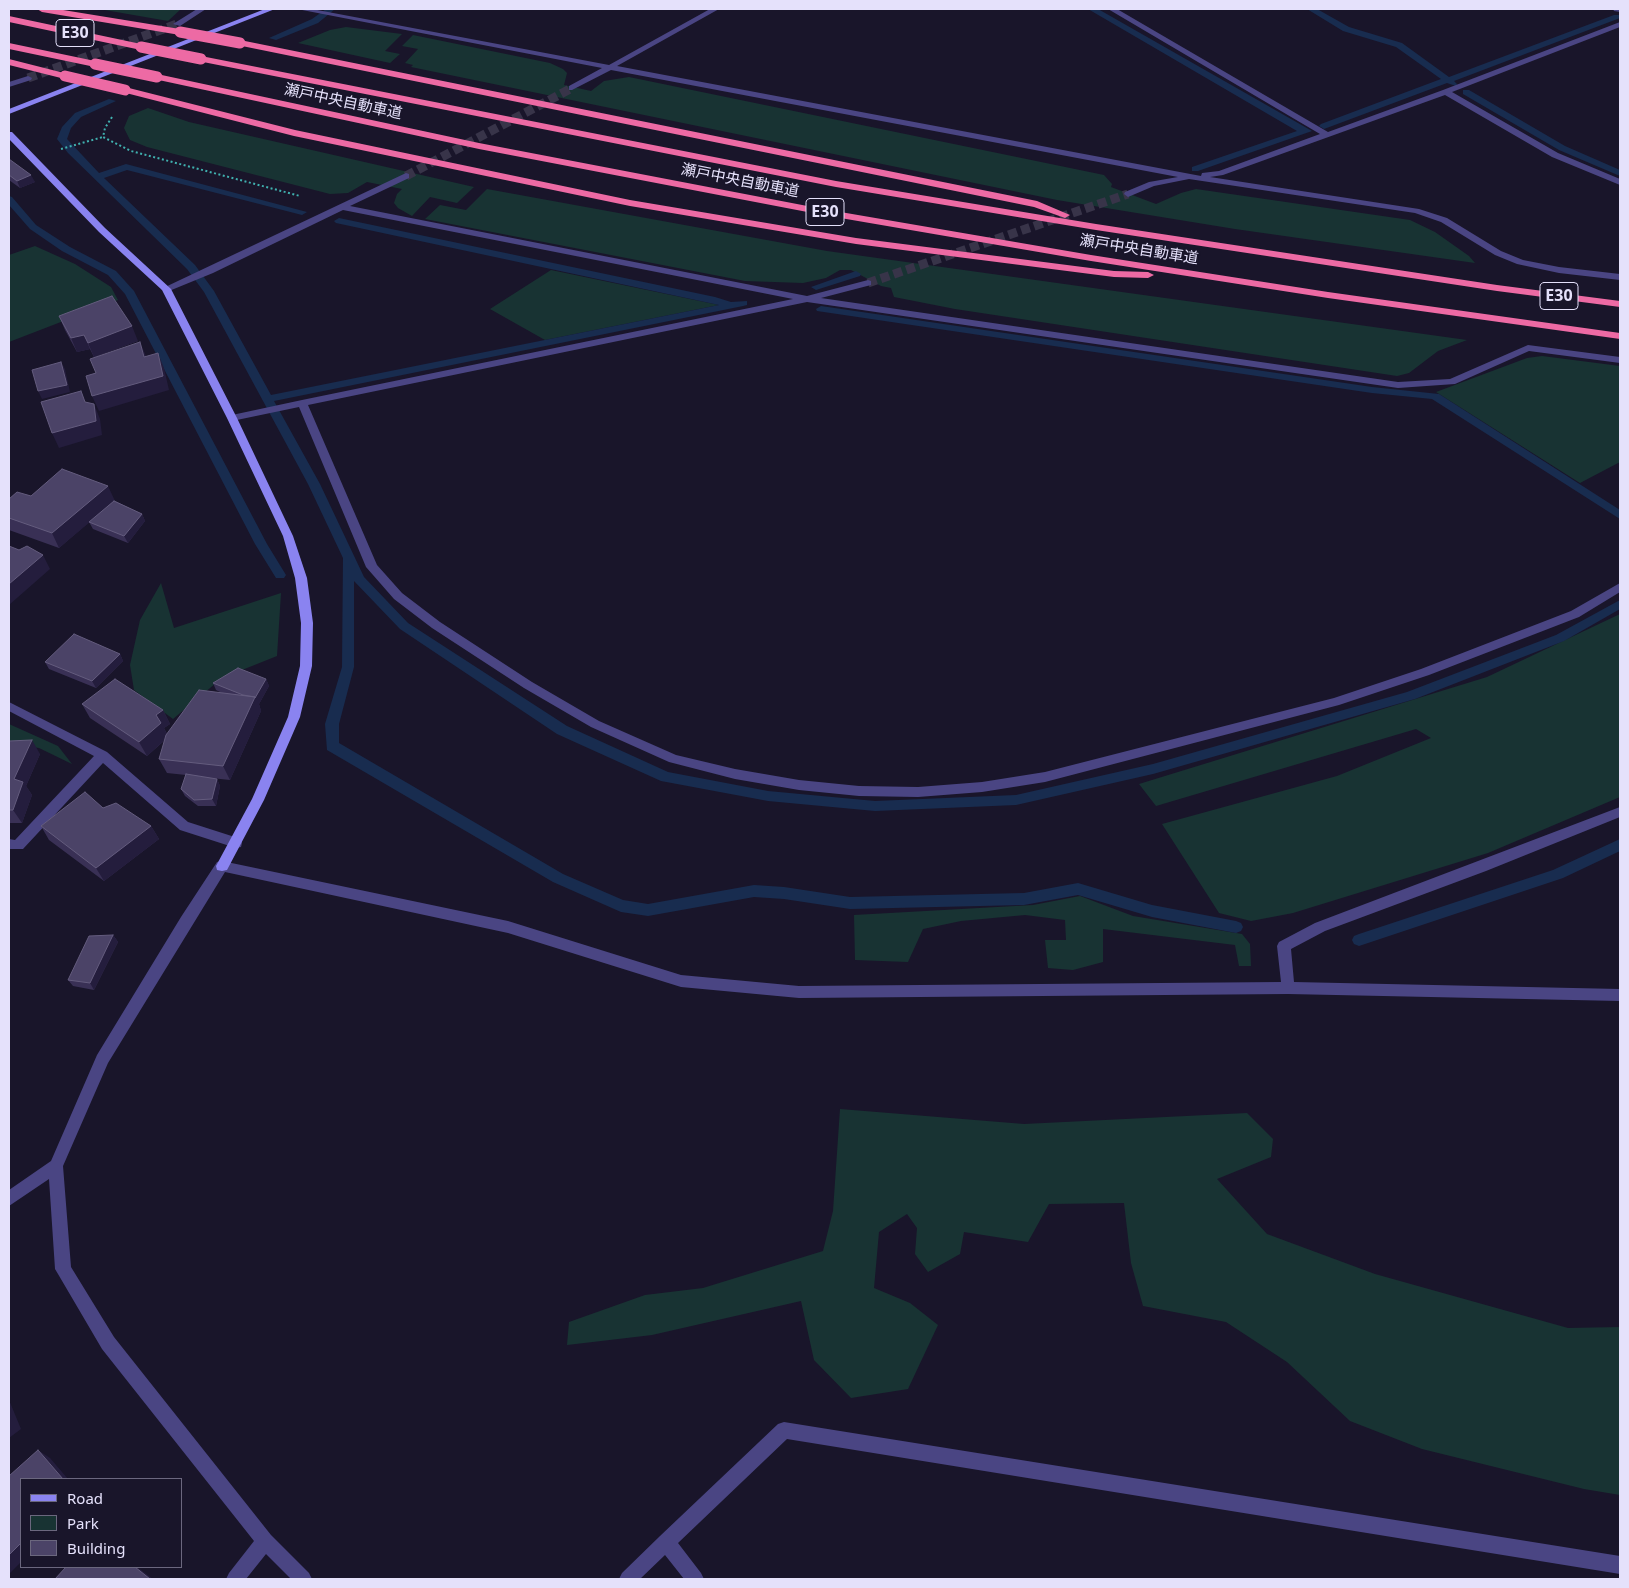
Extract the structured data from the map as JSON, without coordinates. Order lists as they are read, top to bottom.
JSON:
{
  "streets": {
    "highway": ["E30", "瀬戸中央自動車道"]
  },
  "legend": ["Road", "Park", "Building"]
}
